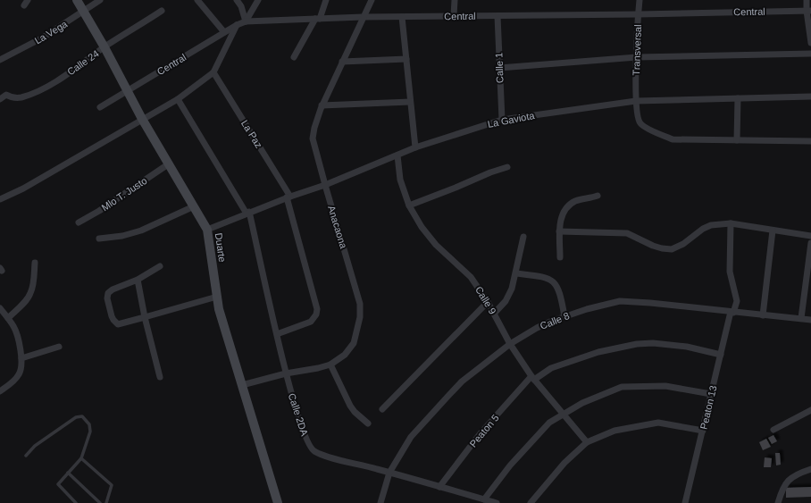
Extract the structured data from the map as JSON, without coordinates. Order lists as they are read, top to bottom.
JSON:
{
  "streets": {
    "street": [
      "Central",
      "La Vega",
      "Transversal",
      "Calle 24",
      "Calle 1",
      "La Gaviota",
      "La Paz",
      "Mlo T. Justo",
      "Anacaona",
      "Duarte",
      "Calle 9",
      "Calle 8",
      "Peaton 13",
      "Calle 2DA",
      "Peaton 5"
    ]
  },
  "crossings": [
    ["Central", "Transversal"],
    ["Central", "Calle 1"],
    ["Central", "Anacaona"],
    ["Central", "Duarte"],
    ["La Vega", "Duarte"],
    ["Transversal", "La Gaviota"],
    ["Calle 24", "Duarte"],
    ["Calle 1", "La Gaviota"],
    ["La Gaviota", "La Paz"],
    ["La Gaviota", "Anacaona"],
    ["La Gaviota", "Duarte"],
    ["La Gaviota", "Calle 9"],
    ["La Gaviota", "Calle 2DA"],
    ["La Paz", "Calle 2DA"],
    ["Mlo T. Justo", "Duarte"],
    ["Anacaona", "Duarte"],
    ["Anacaona", "Calle 2DA"],
    ["Calle 9", "Calle 8"],
    ["Calle 9", "Peaton 5"],
    ["Calle 8", "Peaton 13"],
    ["Calle 8", "Calle 2DA"],
    ["Peaton 13", "Peaton 5"],
    ["Calle 2DA", "Peaton 5"]
  ]
}
